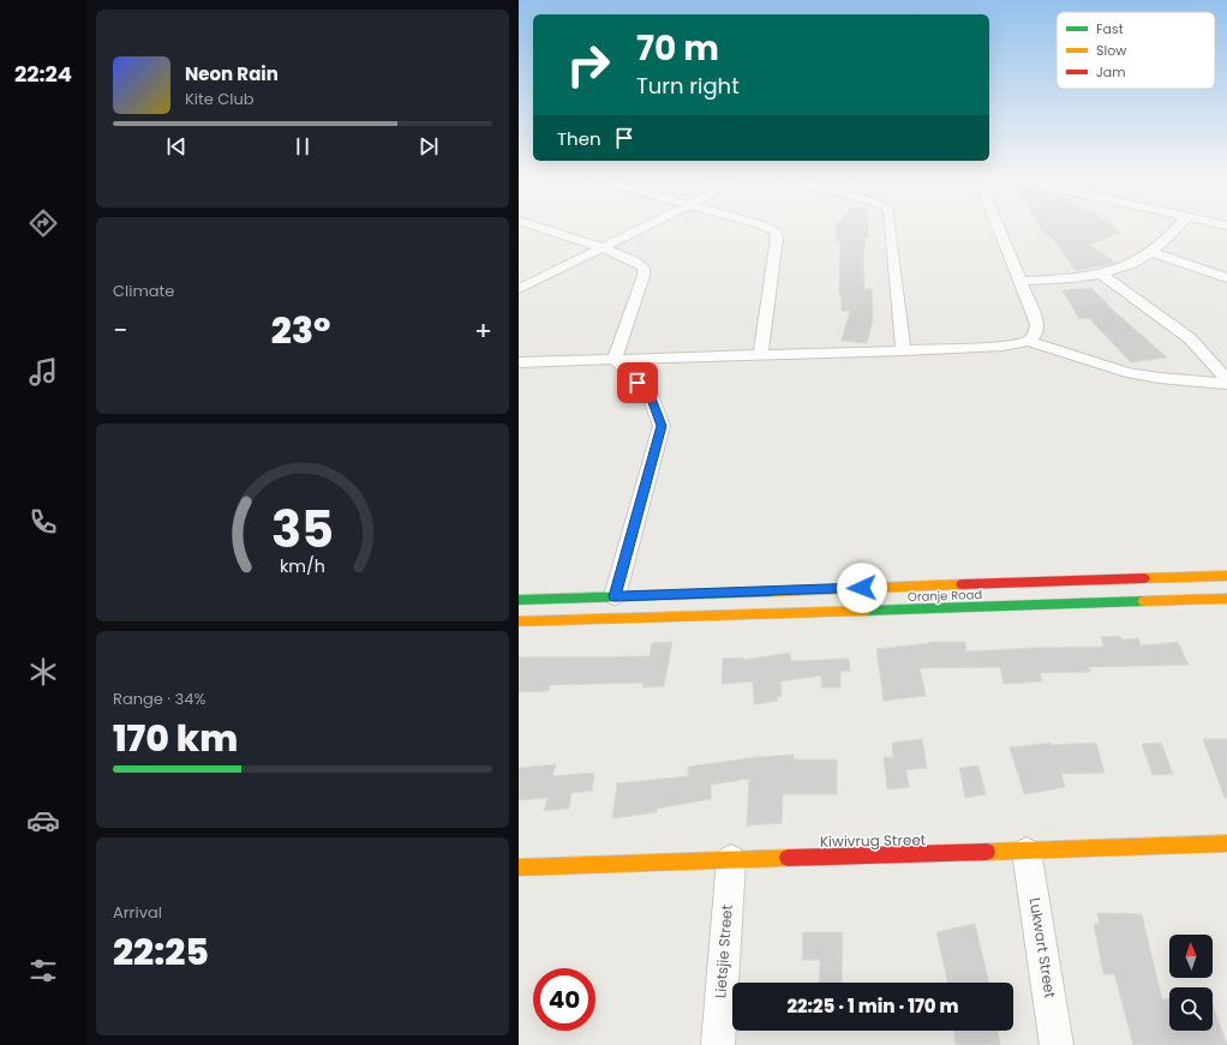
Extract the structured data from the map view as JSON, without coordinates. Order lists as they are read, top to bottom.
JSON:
{
  "streets": {
    "street": [
      "Oranje Road",
      "Kiwivrug Street",
      "Lukwart Street",
      "Lietsjie Street"
    ]
  },
  "crossings": [
    ["Kiwivrug Street", "Lukwart Street"],
    ["Kiwivrug Street", "Lietsjie Street"]
  ],
  "legend": ["Fast", "Slow", "Jam"],
  "north": "top",
  "page": {
    "tabs": "22:24",
    "turn": ["70 m", "Turn right"],
    "song": ["Neon Rain", "Kite Club"],
    "then": "Then",
    "tile": [
      "Climate",
      ["Range · 34%", "170 km"],
      ["Arrival", "22:25"]
    ],
    "heat": ["−", "23°", "+"],
    "limit": "40",
    "trip": "22:25 · 1 min · 170 m",
    "gauge": ["35", "km/h"]
  }
}
